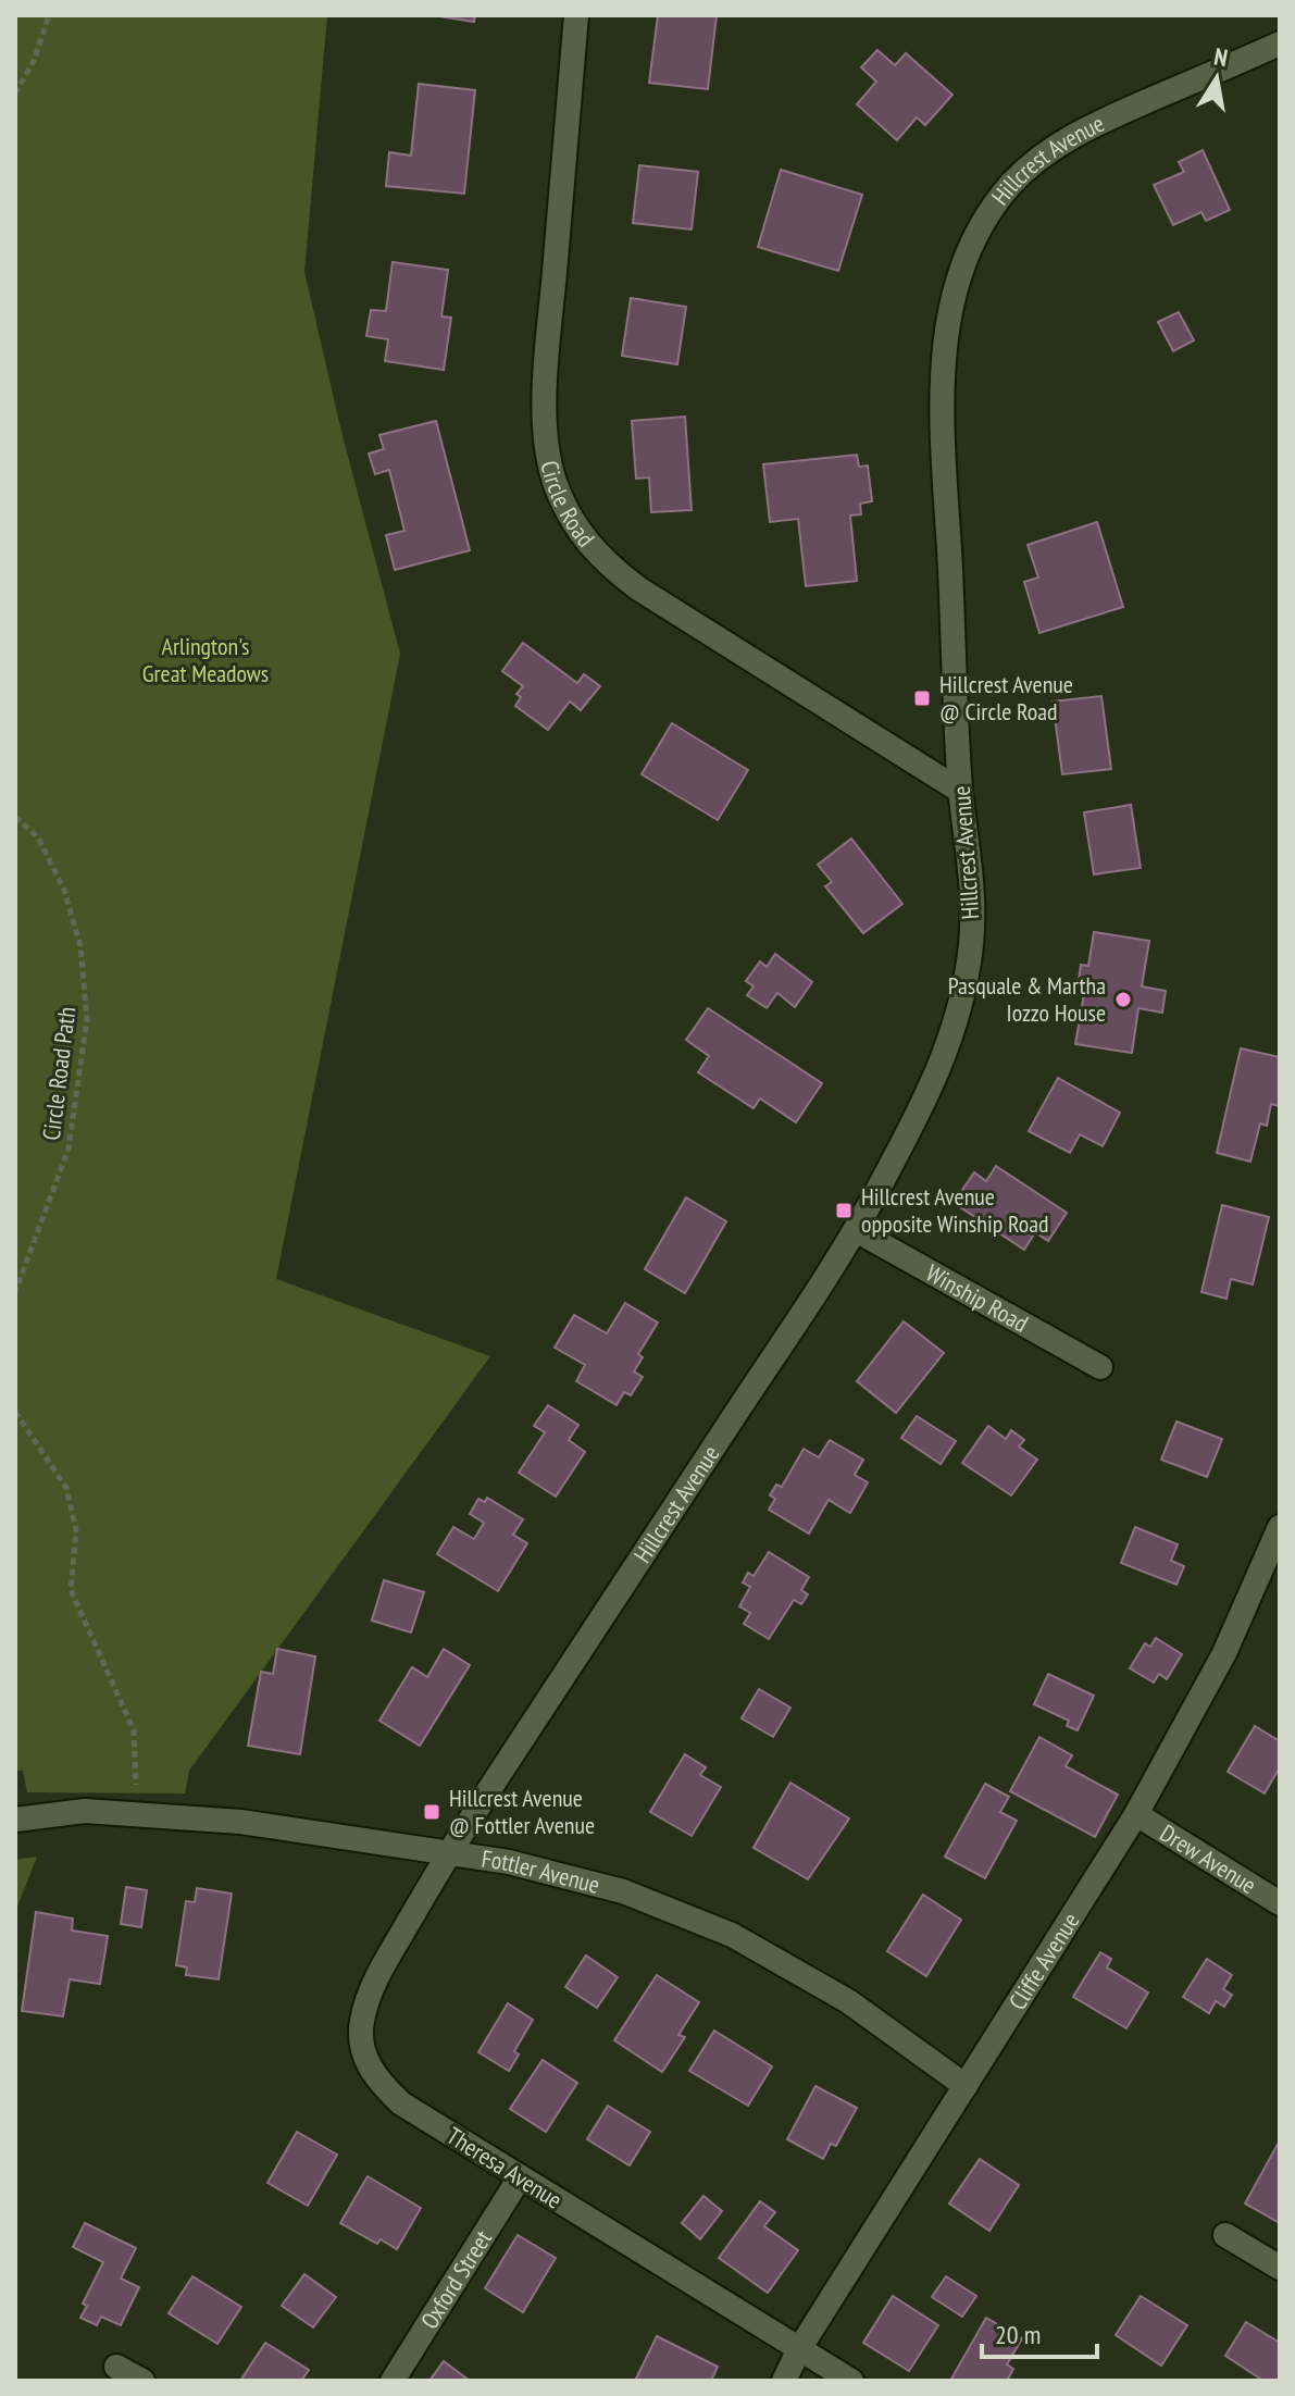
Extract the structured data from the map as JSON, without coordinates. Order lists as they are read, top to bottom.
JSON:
{
  "streets": {
    "street": [
      "Hillcrest Avenue",
      "Circle Road",
      "Winship Road",
      "Drew Avenue",
      "Fottler Avenue",
      "Cliffe Avenue",
      "Theresa Avenue",
      "Oxford Street"
    ],
    "path": ["Circle Road Path"]
  },
  "crossings": [
    ["Hillcrest Avenue", "Circle Road"],
    ["Hillcrest Avenue", "Winship Road"],
    ["Hillcrest Avenue", "Fottler Avenue"],
    ["Hillcrest Avenue", "Theresa Avenue"],
    ["Drew Avenue", "Cliffe Avenue"],
    ["Fottler Avenue", "Cliffe Avenue"],
    ["Fottler Avenue", "Theresa Avenue"],
    ["Cliffe Avenue", "Theresa Avenue"],
    ["Theresa Avenue", "Oxford Street"]
  ],
  "parks": ["Arlington's Great Meadows"],
  "places": {
    "transit": ["Hillcrest Avenue @ Circle Road", "Hillcrest Avenue opposite Winship Road", "Hillcrest Avenue @ Fottler Avenue"],
    "other": ["Pasquale & Martha Iozzo House"]
  },
  "scale_bar": "20 m",
  "north": "top"
}
